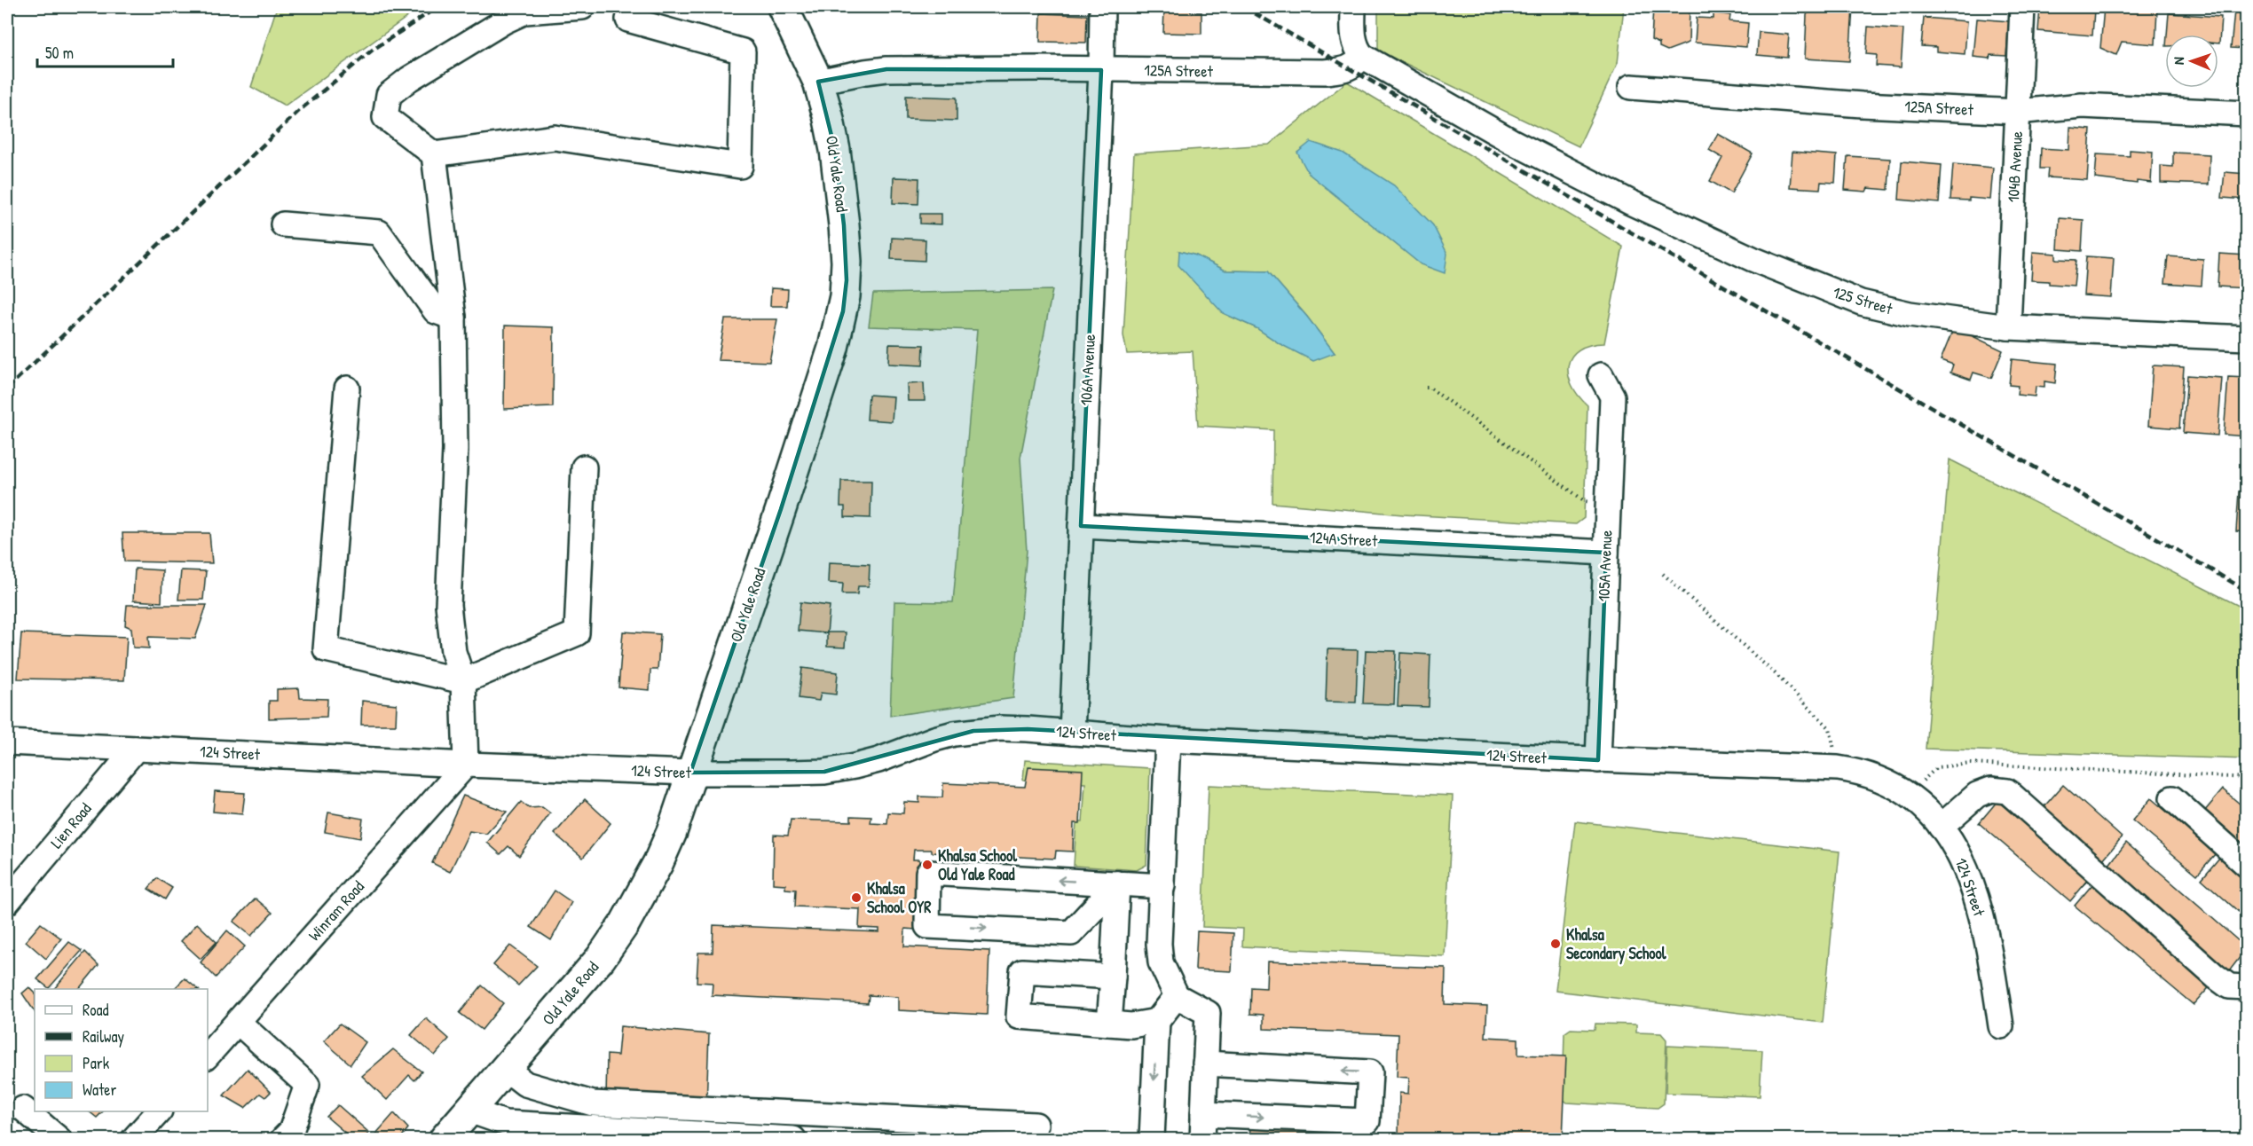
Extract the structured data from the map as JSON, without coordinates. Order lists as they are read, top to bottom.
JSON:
{
  "streets": {
    "main road": ["Old Yale Road"],
    "street": [
      "125A Street",
      "104B Avenue",
      "125 Street",
      "106A Avenue",
      "124A Street",
      "105A Avenue",
      "124 Street",
      "Lien Road",
      "Winram Road"
    ]
  },
  "crossings": [
    ["125A Street", "104B Avenue"],
    ["125A Street", "Old Yale Road"],
    ["125A Street", "125 Street"],
    ["125A Street", "106A Avenue"],
    ["104B Avenue", "125 Street"],
    ["Old Yale Road", "124 Street"],
    ["106A Avenue", "124A Street"],
    ["106A Avenue", "124 Street"],
    ["124A Street", "105A Avenue"],
    ["105A Avenue", "124 Street"],
    ["124 Street", "Lien Road"],
    ["124 Street", "Winram Road"]
  ],
  "places": ["Khalsa School Old Yale Road", "Khalsa School OYR", "Khalsa Secondary School"],
  "legend": [
    "Road",
    "Railway",
    "Park",
    "Water"
  ],
  "scale_bar": "50 m",
  "north": "left"
}
